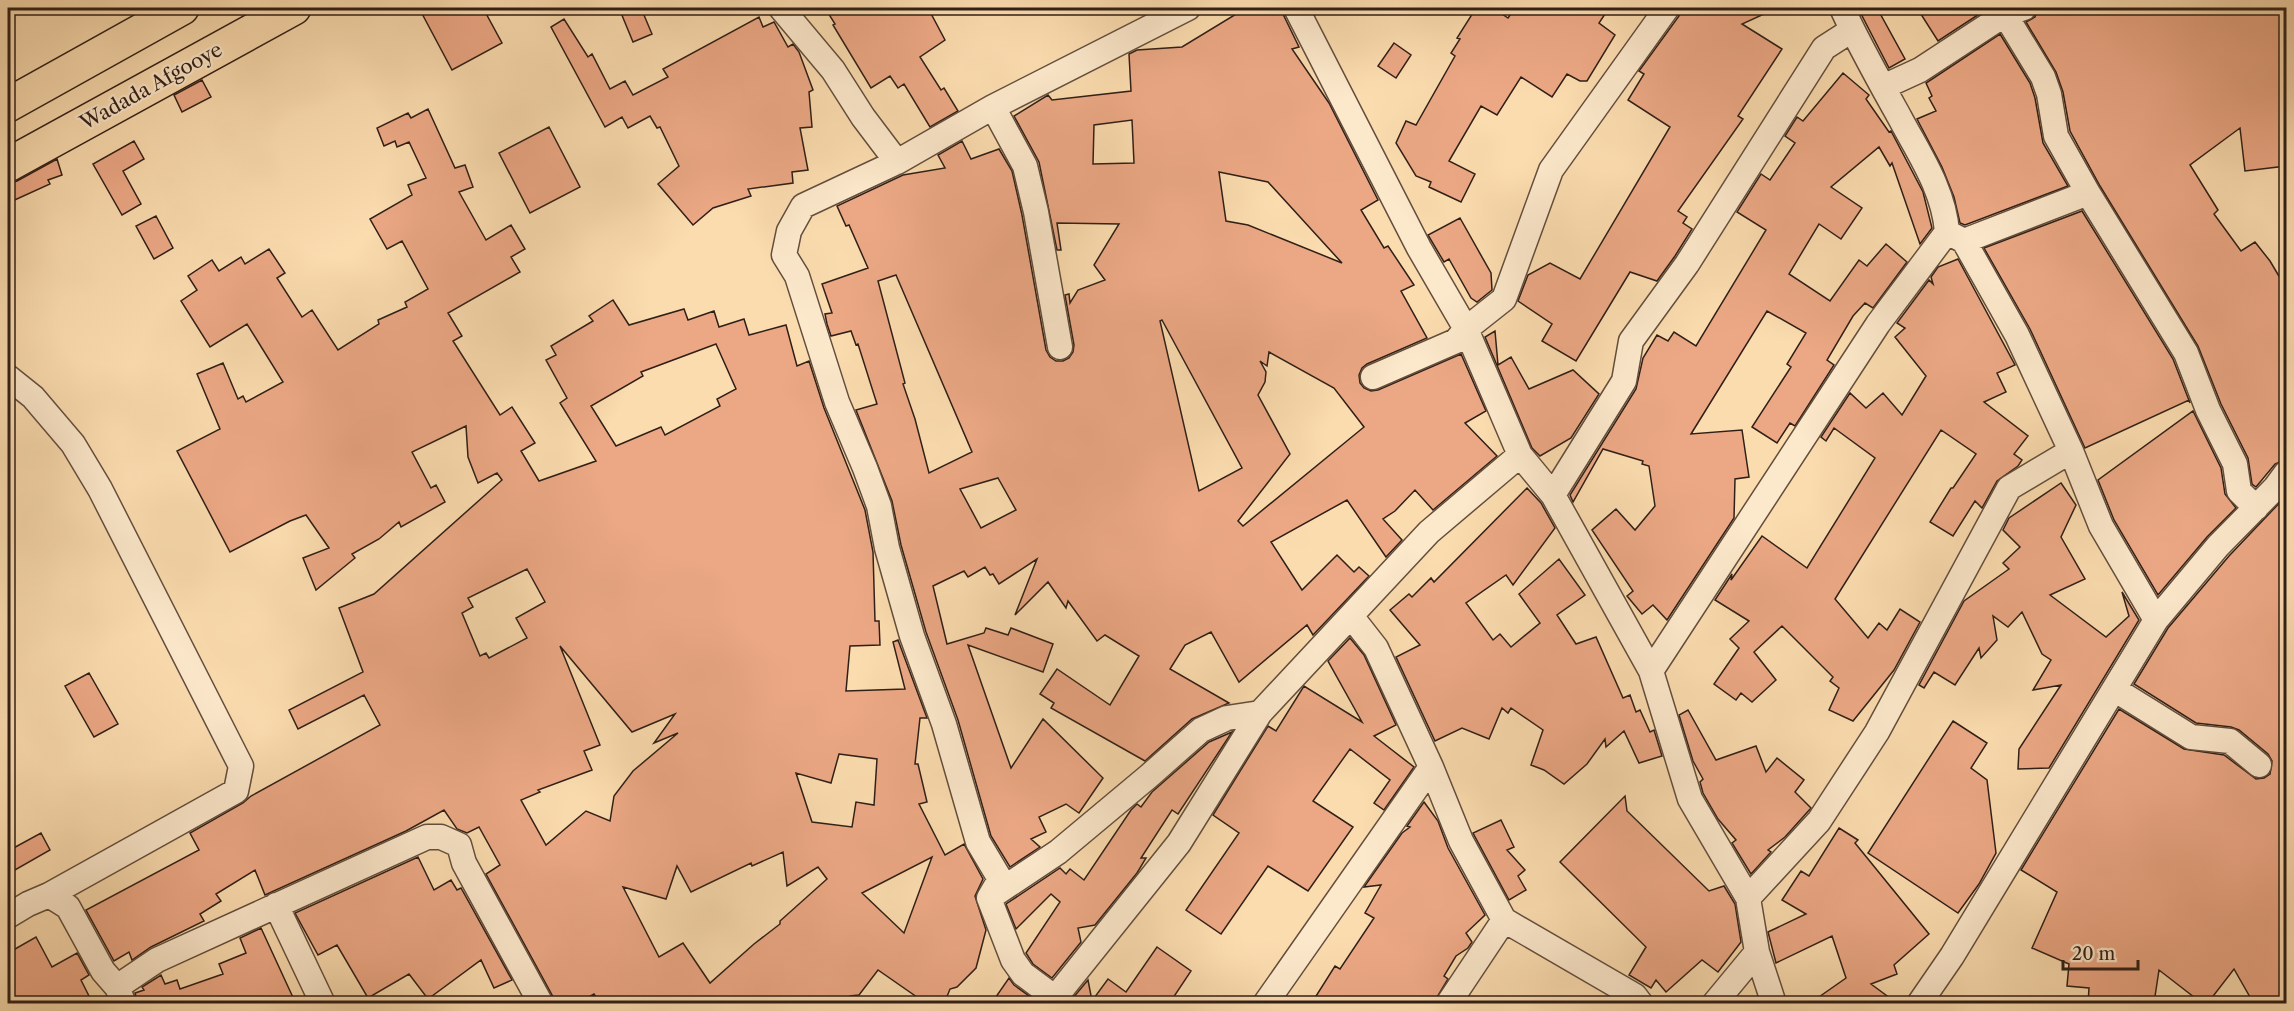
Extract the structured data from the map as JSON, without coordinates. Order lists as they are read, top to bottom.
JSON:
{
  "streets": {
    "highway": ["Wadada Afgooye"]
  },
  "scale_bar": "20 m"
}
